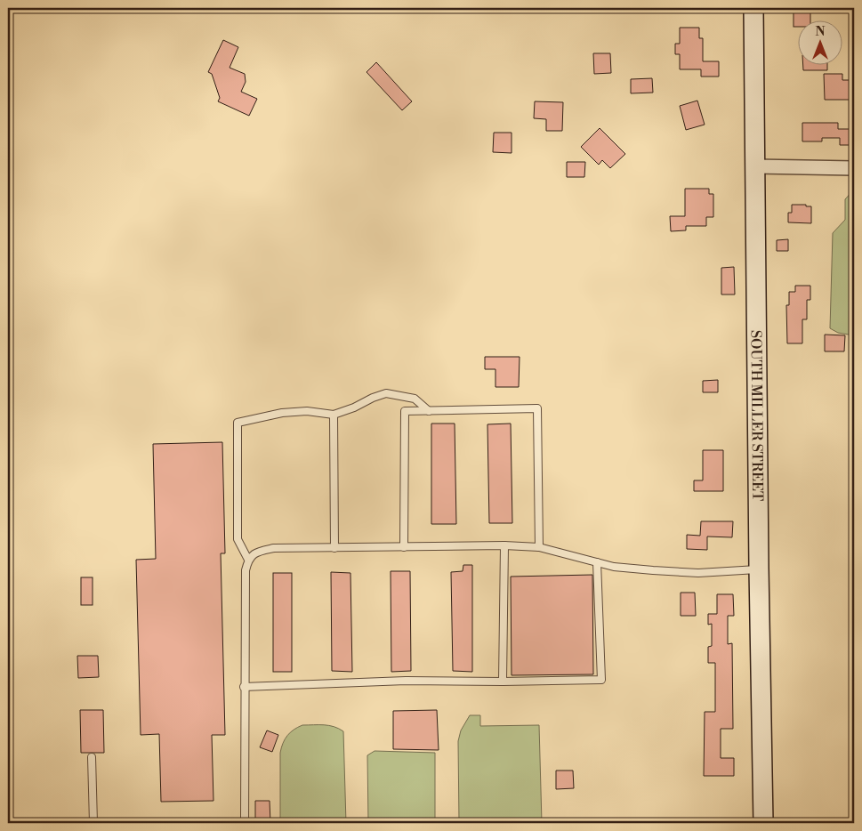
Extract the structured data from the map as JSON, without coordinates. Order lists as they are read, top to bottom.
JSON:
{
  "streets": {
    "street": ["SOUTH MILLER STREET"]
  },
  "north": "top"
}
